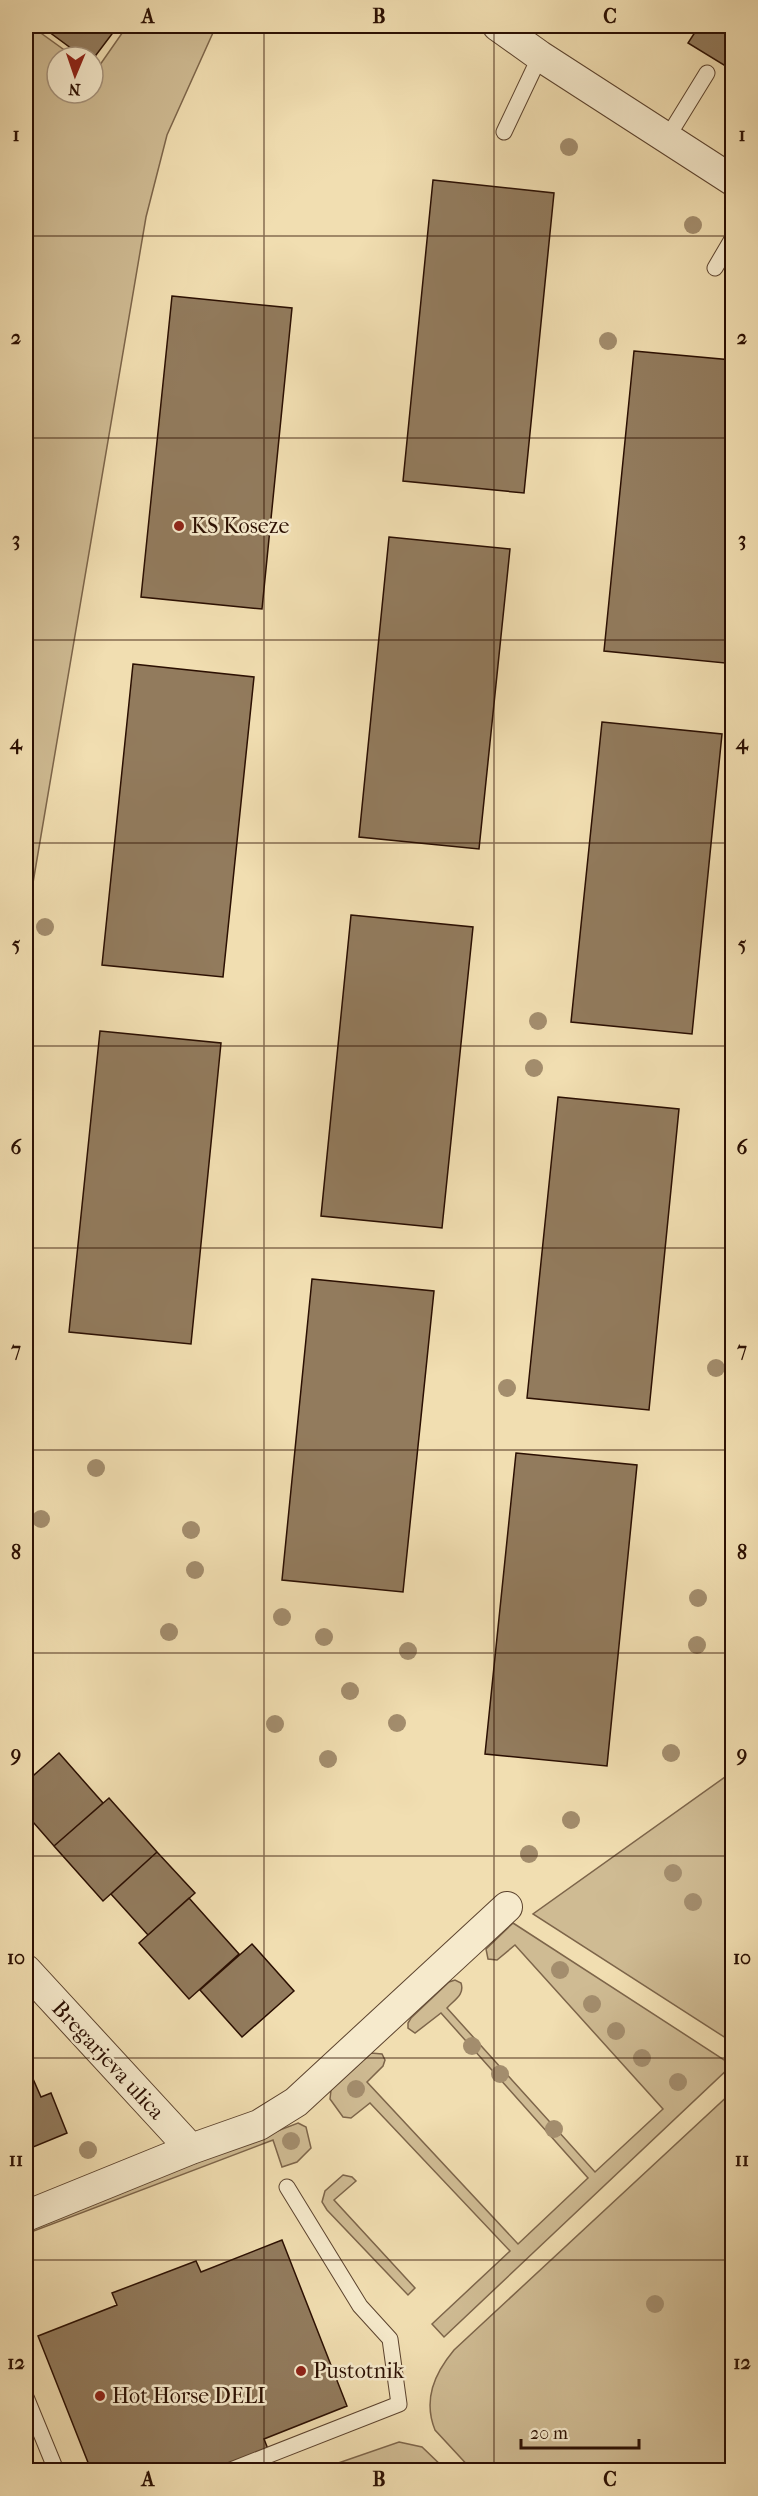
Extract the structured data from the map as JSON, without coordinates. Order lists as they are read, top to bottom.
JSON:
{
  "streets": {
    "street": ["Bregarjeva ulica"]
  },
  "places": ["KS Koseze", "Pustotnik", "Hot Horse DELI"],
  "scale_bar": "20 m",
  "north": "bottom",
  "grid": {
    "columns": ["A", "B", "C"],
    "rows": [
      "1",
      "2",
      "3",
      "4",
      "5",
      "6",
      "7",
      "8",
      "9",
      "10",
      "11",
      "12"
    ]
  }
}
